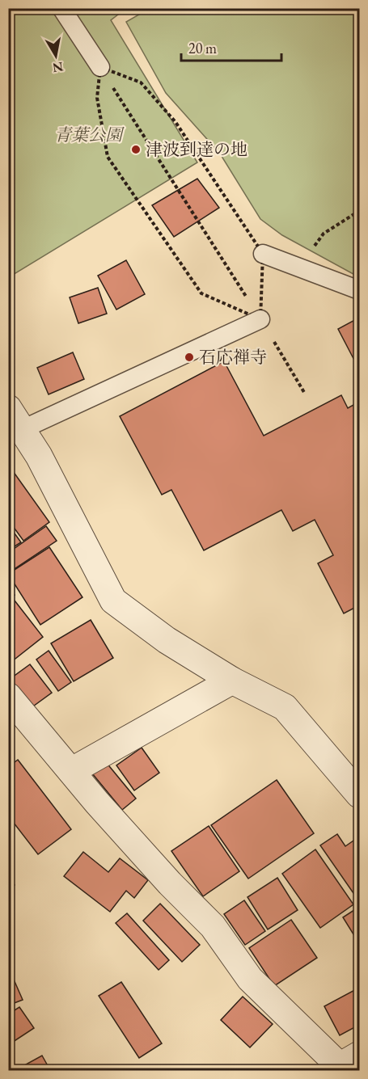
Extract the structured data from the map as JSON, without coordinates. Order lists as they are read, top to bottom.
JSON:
{
  "parks": ["青葉公園"],
  "places": ["津波到達の地", "石応禅寺"],
  "scale_bar": "20 m",
  "north": "bottom"
}
